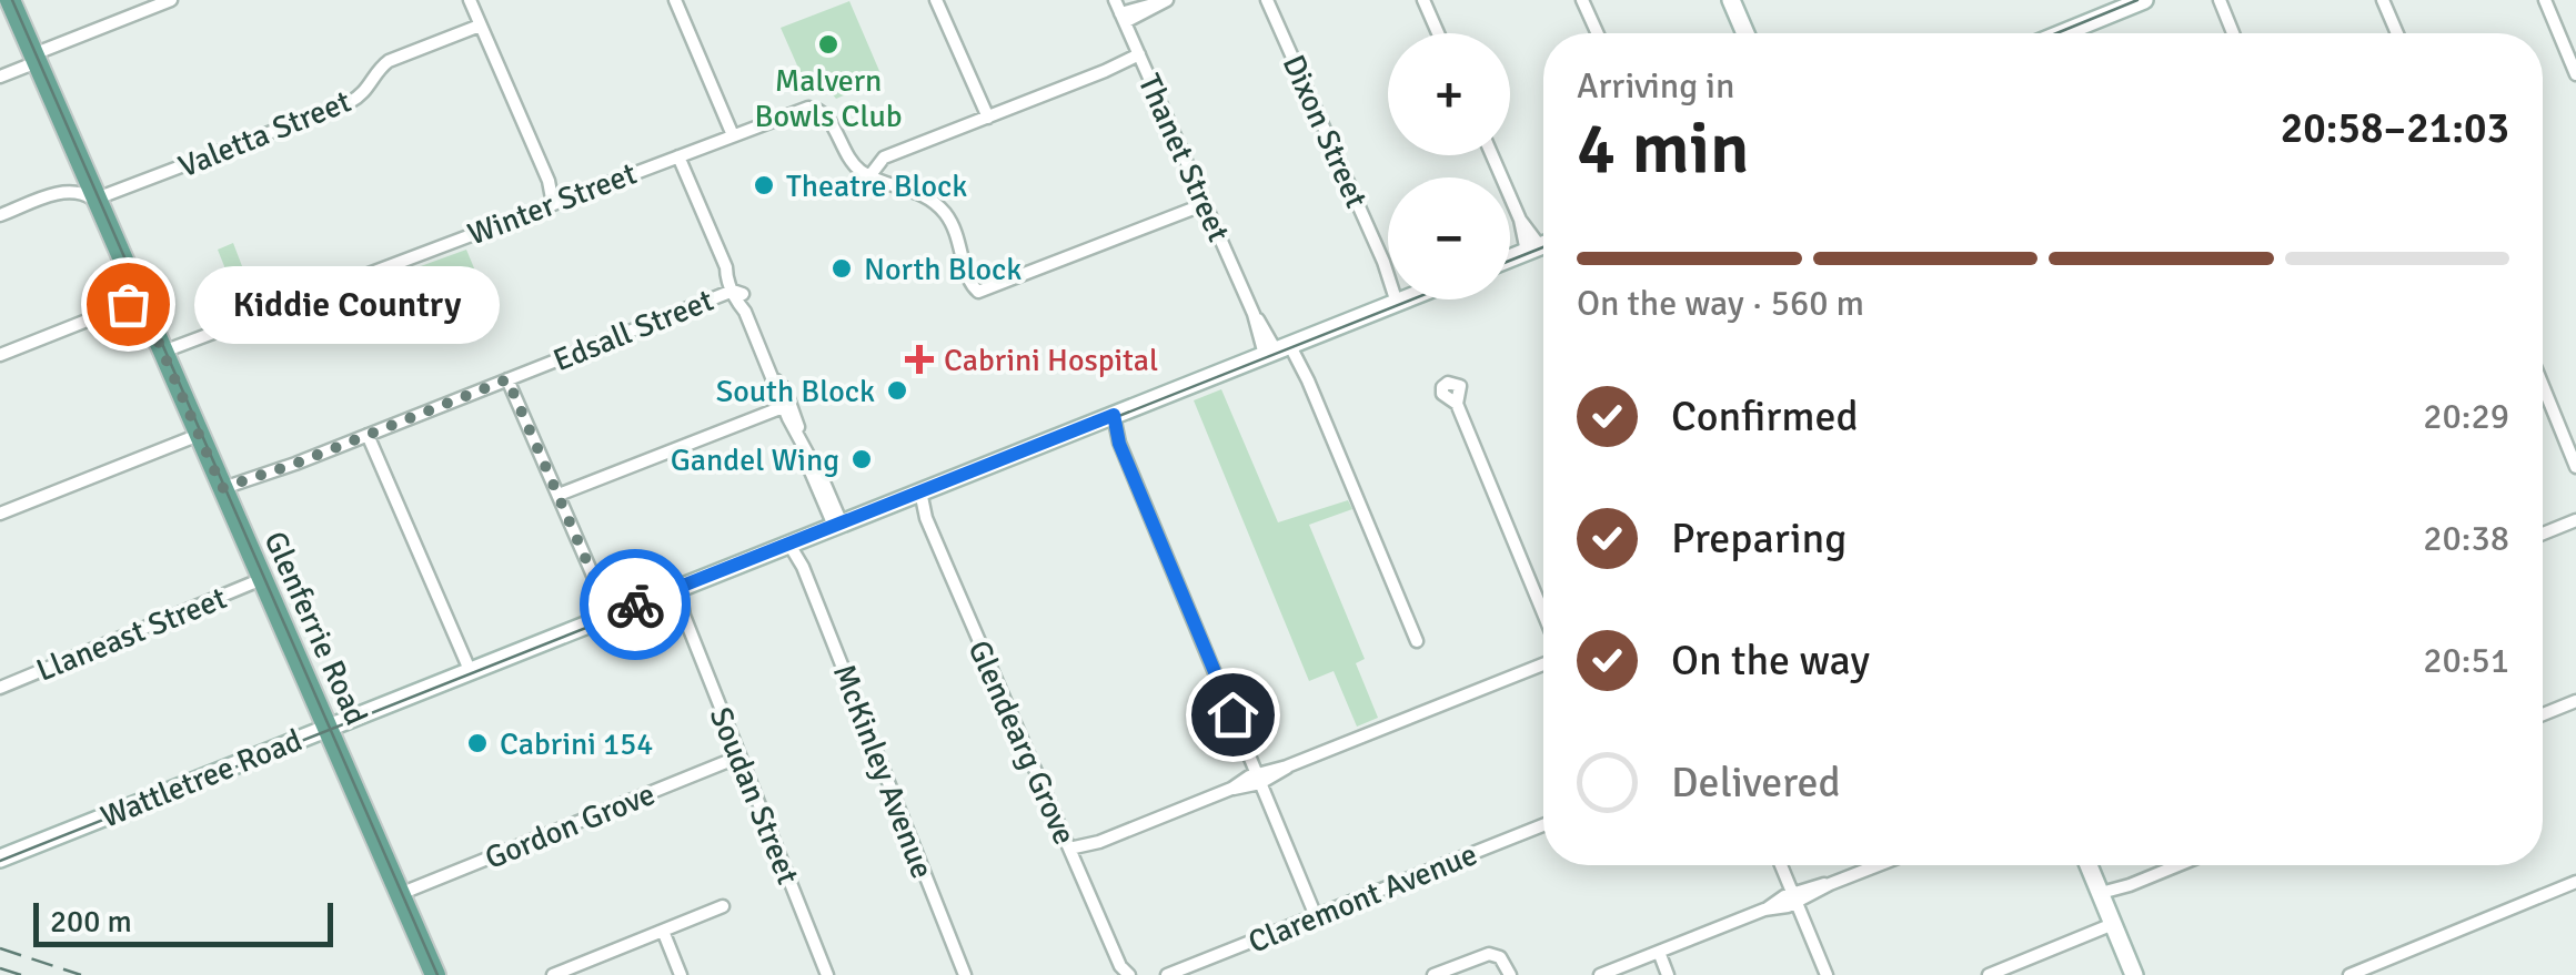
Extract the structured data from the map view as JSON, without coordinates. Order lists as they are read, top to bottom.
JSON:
{
  "streets": {
    "main road": ["Glenferrie Road", "Wattletree Road"],
    "street": [
      "Dixon Street",
      "Valetta Street",
      "Thanet Street",
      "Winter Street",
      "Edsall Street",
      "Llaneast Street",
      "Glendearg Grove",
      "McKinley Avenue",
      "Soudan Street",
      "Gordon Grove",
      "Claremont Avenue"
    ]
  },
  "crossings": [
    ["Dixon Street", "Wattletree Road"],
    ["Valetta Street", "Glenferrie Road"],
    ["Thanet Street", "Wattletree Road"],
    ["Winter Street", "Glenferrie Road"],
    ["Edsall Street", "Glenferrie Road"],
    ["Glenferrie Road", "Llaneast Street"],
    ["Glenferrie Road", "Wattletree Road"],
    ["Glenferrie Road", "Gordon Grove"],
    ["Glendearg Grove", "Wattletree Road"],
    ["McKinley Avenue", "Wattletree Road"],
    ["Wattletree Road", "Soudan Street"],
    ["Soudan Street", "Gordon Grove"]
  ],
  "places": {
    "other": [
      "Malvern Bowls Club",
      "Theatre Block",
      "North Block",
      "Kiddie Country",
      "South Block",
      "Gandel Wing",
      "Cabrini 154"
    ],
    "health": ["Cabrini Hospital"]
  },
  "scale_bar": "200 m",
  "page": {
    "map_buttons": ["+", "−"],
    "heading": ["4 min", "Arriving in", "20:58–21:03"],
    "bar": "On the way · 560 m",
    "bubble": "Kiddie Country",
    "list": [
      ["Confirmed", "20:29"],
      ["Preparing", "20:38"],
      ["On the way", "20:51"],
      "Delivered"
    ],
    "scale": "200 m"
  }
}
